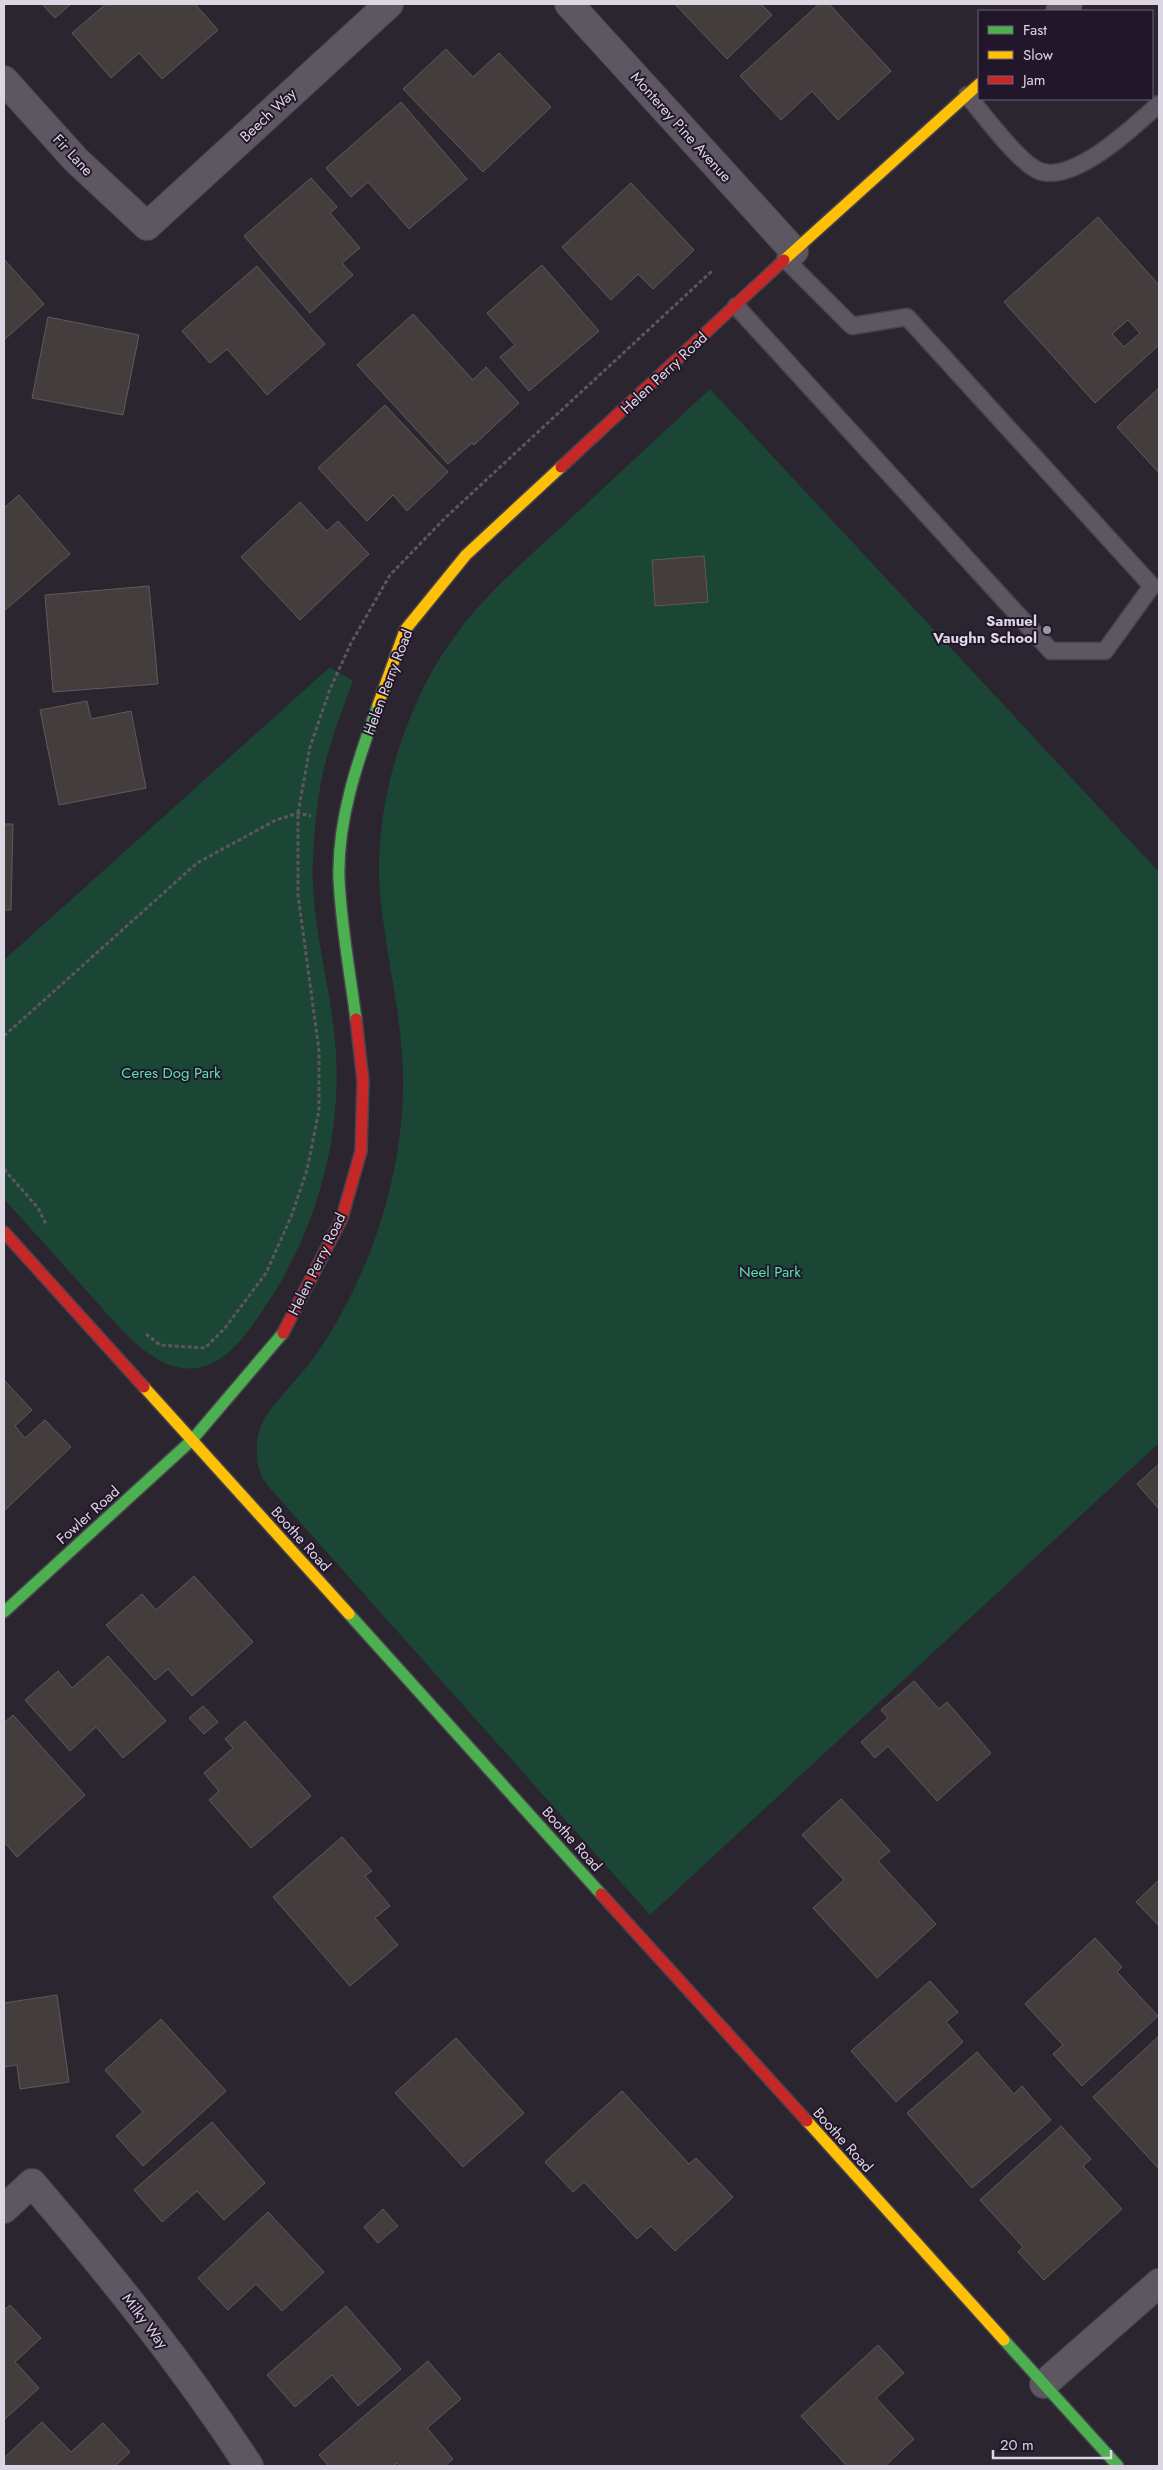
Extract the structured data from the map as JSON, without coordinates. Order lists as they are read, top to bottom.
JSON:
{
  "streets": {
    "street": [
      "Beech Way",
      "Monterey Pine Avenue",
      "Fir Lane",
      "Helen Perry Road",
      "Fowler Road",
      "Boothe Road",
      "Milky Way"
    ]
  },
  "crossings": [
    ["Beech Way", "Fir Lane"],
    ["Monterey Pine Avenue", "Helen Perry Road"],
    ["Helen Perry Road", "Fowler Road"],
    ["Helen Perry Road", "Boothe Road"],
    ["Fowler Road", "Boothe Road"]
  ],
  "parks": ["Ceres Dog Park", "Neel Park"],
  "places": ["Samuel Vaughn School"],
  "legend": ["Fast", "Slow", "Jam"],
  "scale_bar": "20 m"
}
